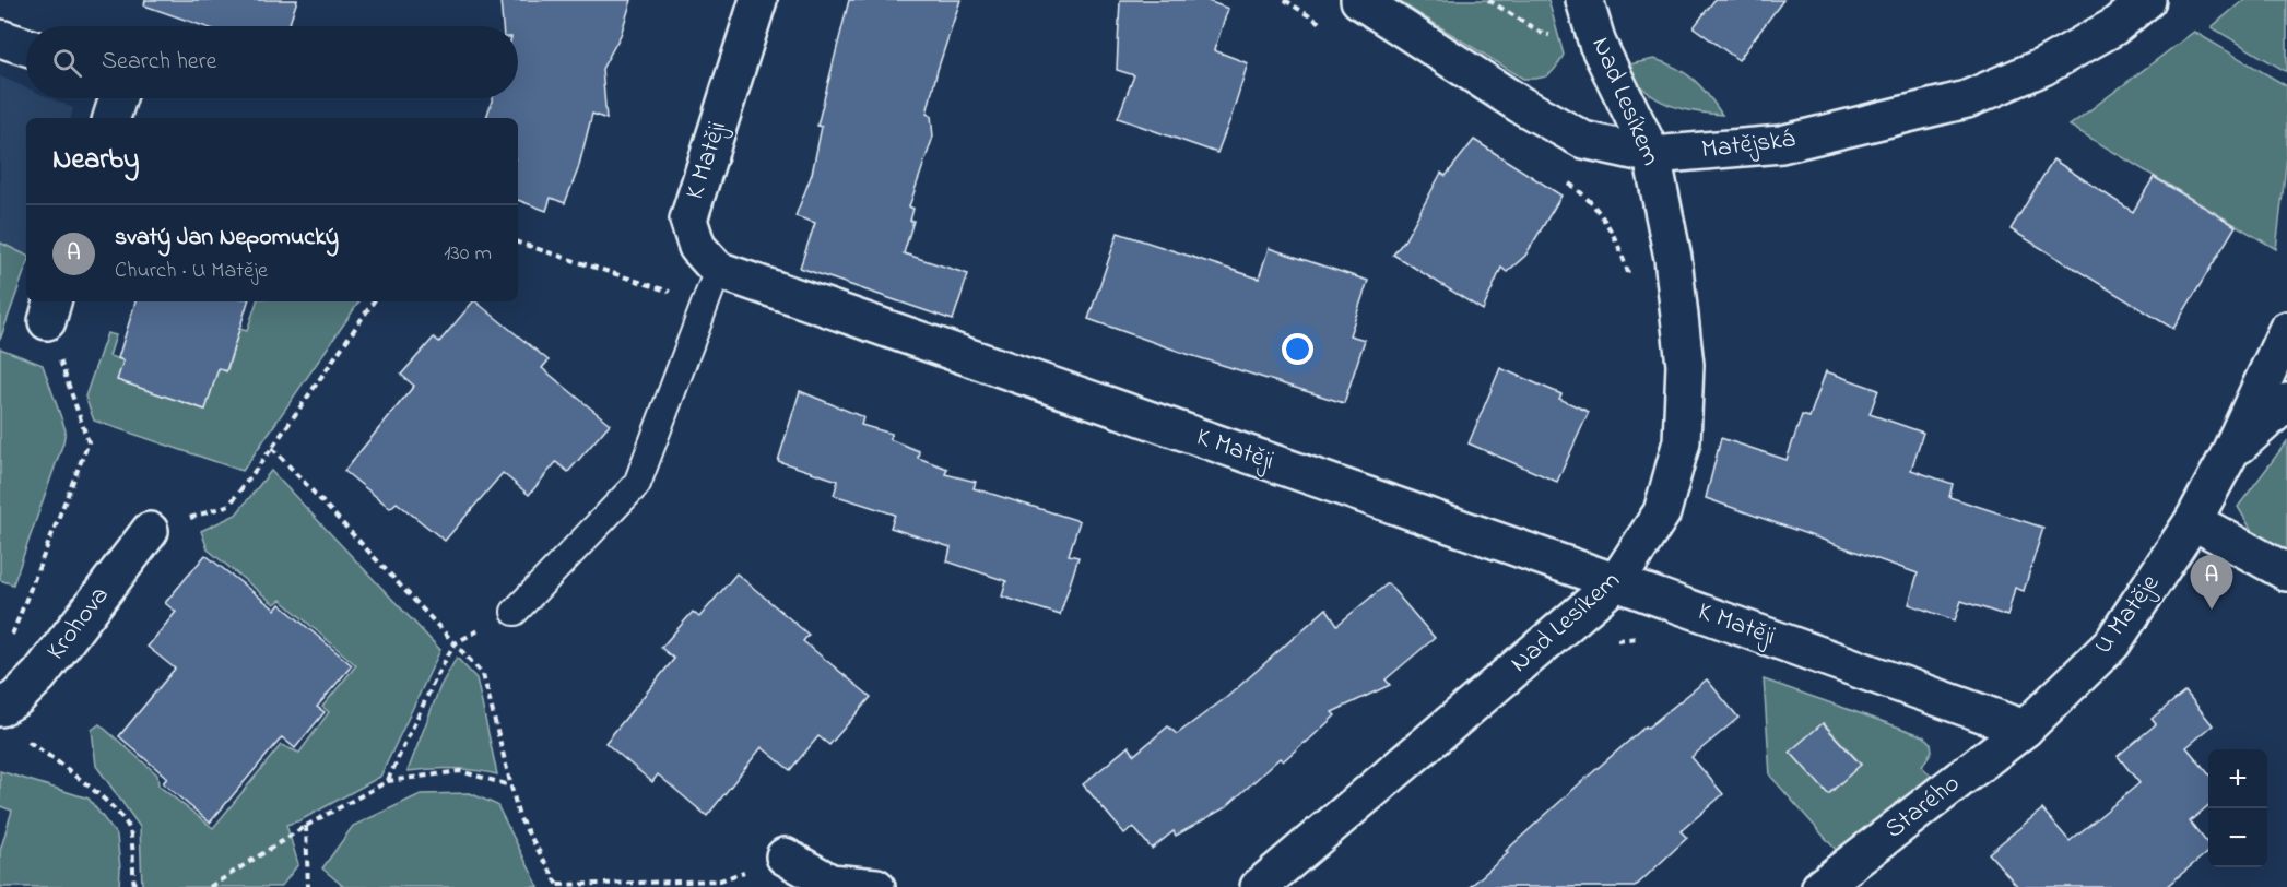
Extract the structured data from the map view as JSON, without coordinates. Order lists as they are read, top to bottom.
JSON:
{
  "streets": {
    "street": [
      "Nad Lesíkem",
      "Matějská",
      "K Matěji",
      "U Matěje",
      "Krohova",
      "Starého"
    ]
  },
  "crossings": [
    ["Nad Lesíkem", "Matějská"],
    ["Nad Lesíkem", "K Matěji"],
    ["K Matěji", "U Matěje"],
    ["K Matěji", "Starého"],
    ["U Matěje", "Starého"]
  ],
  "page": {
    "search": "Search here",
    "heading": "Nearby",
    "list": [
      {
        "mark": "A",
        "name": "svatý Jan Nepomucký",
        "note": "Church · U Matěje",
        "value": "130 m"
      }
    ],
    "pins": "A",
    "map_buttons": ["+", "−"]
  }
}
